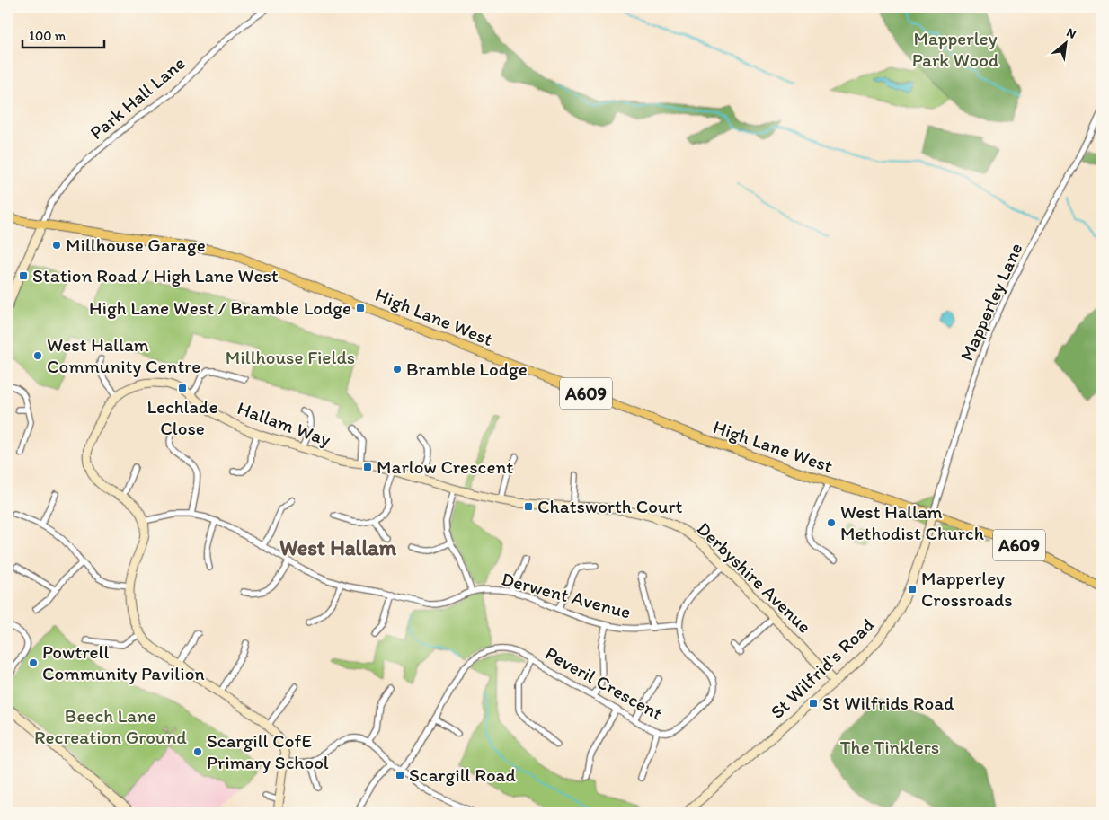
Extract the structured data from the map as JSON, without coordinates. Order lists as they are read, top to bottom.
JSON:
{
  "streets": {
    "main road": ["High Lane West", "A609"],
    "street": [
      "Park Hall Lane",
      "Mapperley Lane",
      "Hallam Way",
      "Derbyshire Avenue",
      "Derwent Avenue",
      "St Wilfrid's Road",
      "Peveril Crescent"
    ]
  },
  "crossings": [
    ["Park Hall Lane", "High Lane West"],
    ["Park Hall Lane", "A609"],
    ["Mapperley Lane", "High Lane West"],
    ["Mapperley Lane", "A609"],
    ["Mapperley Lane", "St Wilfrid's Road"],
    ["High Lane West", "A609"],
    ["High Lane West", "St Wilfrid's Road"],
    ["A609", "St Wilfrid's Road"],
    ["Hallam Way", "Derbyshire Avenue"],
    ["Hallam Way", "Derwent Avenue"],
    ["Derbyshire Avenue", "St Wilfrid's Road"],
    ["Derwent Avenue", "Peveril Crescent"]
  ],
  "districts": ["West Hallam"],
  "parks": [
    "Mapperley Park Wood",
    "Millhouse Fields",
    "Beech Lane Recreation Ground",
    "The Tinklers"
  ],
  "places": {
    "other": [
      "Millhouse Garage",
      "West Hallam Community Centre",
      "Bramble Lodge",
      "West Hallam Methodist Church",
      "Powtrell Community Pavilion",
      "Scargill CofE Primary School"
    ],
    "transit": [
      "Station Road / High Lane West",
      "High Lane West / Bramble Lodge",
      "Lechlade Close",
      "Marlow Crescent",
      "Chatsworth Court",
      "Mapperley Crossroads",
      "St Wilfrids Road",
      "Scargill Road"
    ]
  },
  "scale_bar": "100 m",
  "north": "top right"
}
